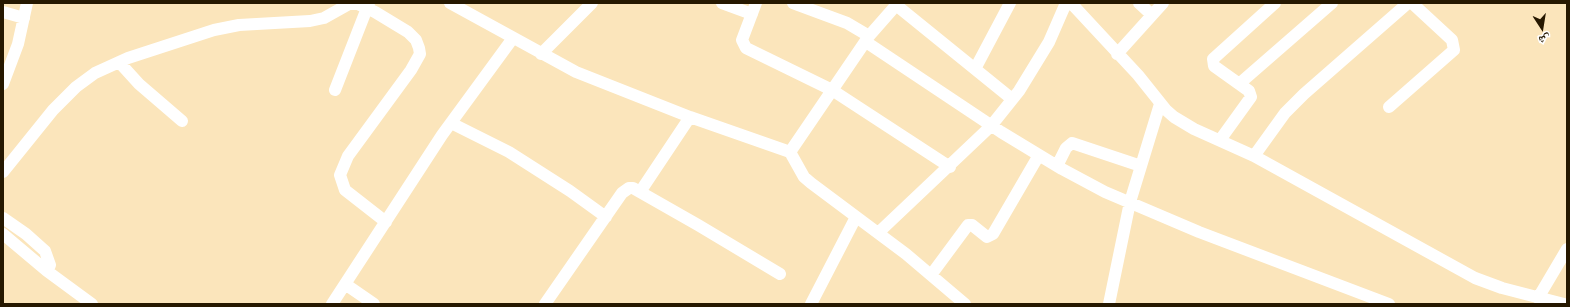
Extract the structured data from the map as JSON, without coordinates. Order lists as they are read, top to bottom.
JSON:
{
  "north": "bottom"
}
